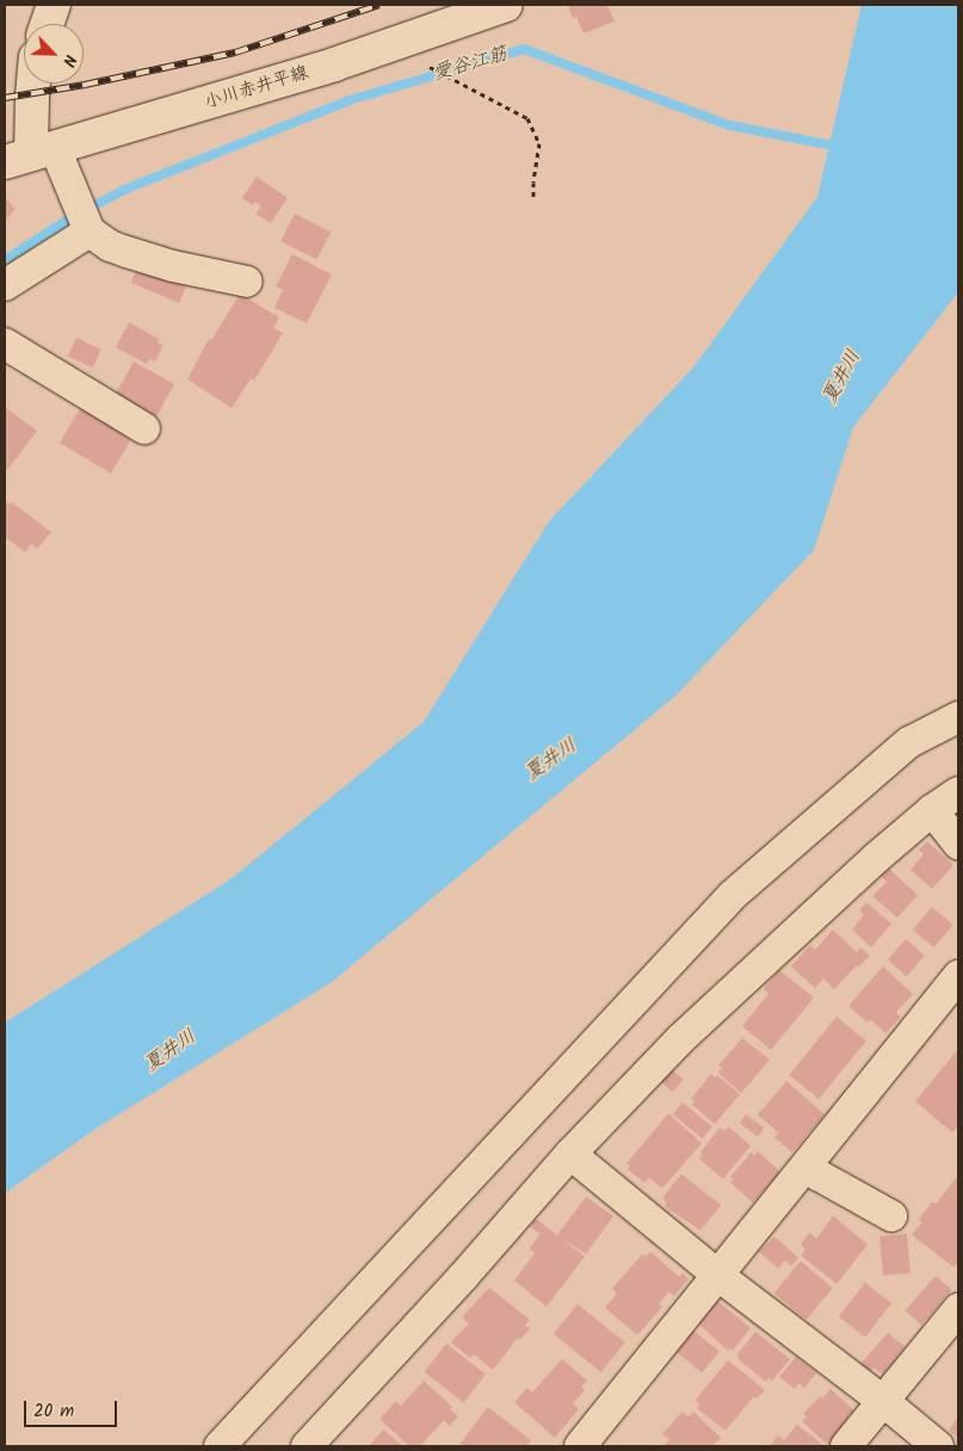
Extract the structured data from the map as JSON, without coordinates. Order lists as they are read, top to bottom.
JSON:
{
  "streets": {
    "main road": ["小川赤井平線"]
  },
  "water": ["愛谷江筋", "夏井川"],
  "scale_bar": "20 m",
  "north": "bottom right"
}
